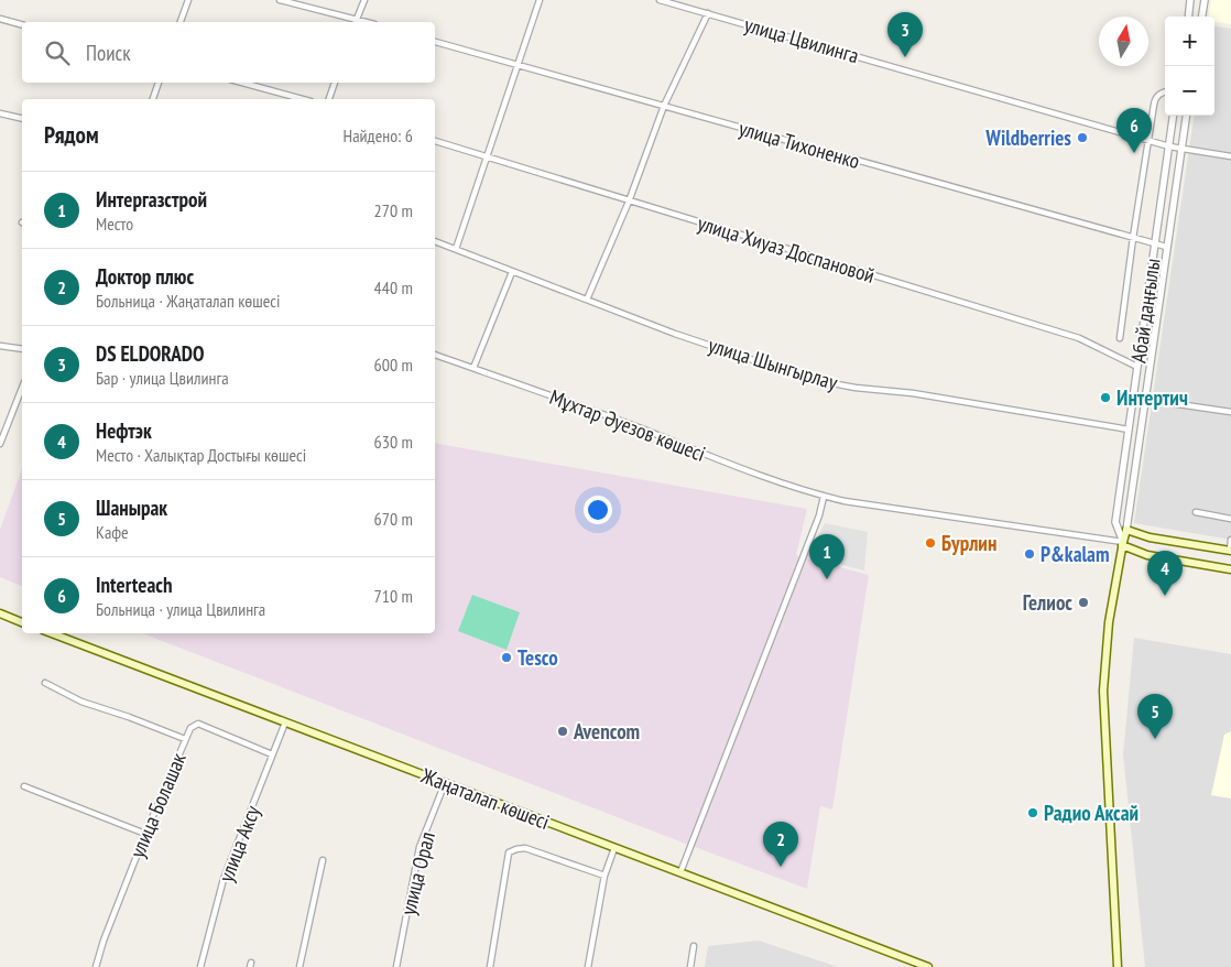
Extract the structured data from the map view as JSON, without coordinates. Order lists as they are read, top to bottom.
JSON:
{
  "streets": {
    "main road": ["Жаңаталап көшесі"],
    "street": [
      "улица Цвилинга",
      "улица Тихоненко",
      "улица Хиуаз Доспановой",
      "Абай даңғылы",
      "улица Шынгырлау",
      "Мұхтар Әуезов көшесі",
      "улица Болашак",
      "улица Аксу",
      "улица Орал"
    ]
  },
  "crossings": [
    ["улица Цвилинга", "Абай даңғылы"],
    ["улица Тихоненко", "Абай даңғылы"],
    ["улица Хиуаз Доспановой", "Абай даңғылы"],
    ["Абай даңғылы", "улица Шынгырлау"],
    ["Абай даңғылы", "Мұхтар Әуезов көшесі"],
    ["Жаңаталап көшесі", "улица Аксу"],
    ["Жаңаталап көшесі", "улица Орал"],
    ["улица Болашак", "улица Аксу"]
  ],
  "places": [
    "Wildberries",
    "Интертич",
    "Бурлин",
    "P&kalam",
    "Гелиос",
    "Tesco",
    "Avencom",
    "Радио Аксай"
  ],
  "north": "top",
  "page": {
    "pins": [
      "3",
      "6",
      "1",
      "4",
      "5",
      "2"
    ],
    "map_buttons": ["+", "−"],
    "search": "Поиск",
    "heading": ["Рядом", "Найдено: 6"],
    "list": [
      {
        "mark": "1",
        "name": "Интергазстрой",
        "note": "Место",
        "value": "270 m"
      },
      {
        "mark": "2",
        "name": "Доктор плюс",
        "note": "Больница · Жаңаталап көшесі",
        "value": "440 m"
      },
      {
        "mark": "3",
        "name": "DS ELDORADO",
        "note": "Бар · улица Цвилинга",
        "value": "600 m"
      },
      {
        "mark": "4",
        "name": "Нефтэк",
        "note": "Место · Халықтар Достығы көшесі",
        "value": "630 m"
      },
      {
        "mark": "5",
        "name": "Шанырак",
        "note": "Кафе",
        "value": "670 m"
      },
      {
        "mark": "6",
        "name": "Interteach",
        "note": "Больница · улица Цвилинга",
        "value": "710 m"
      }
    ]
  }
}
